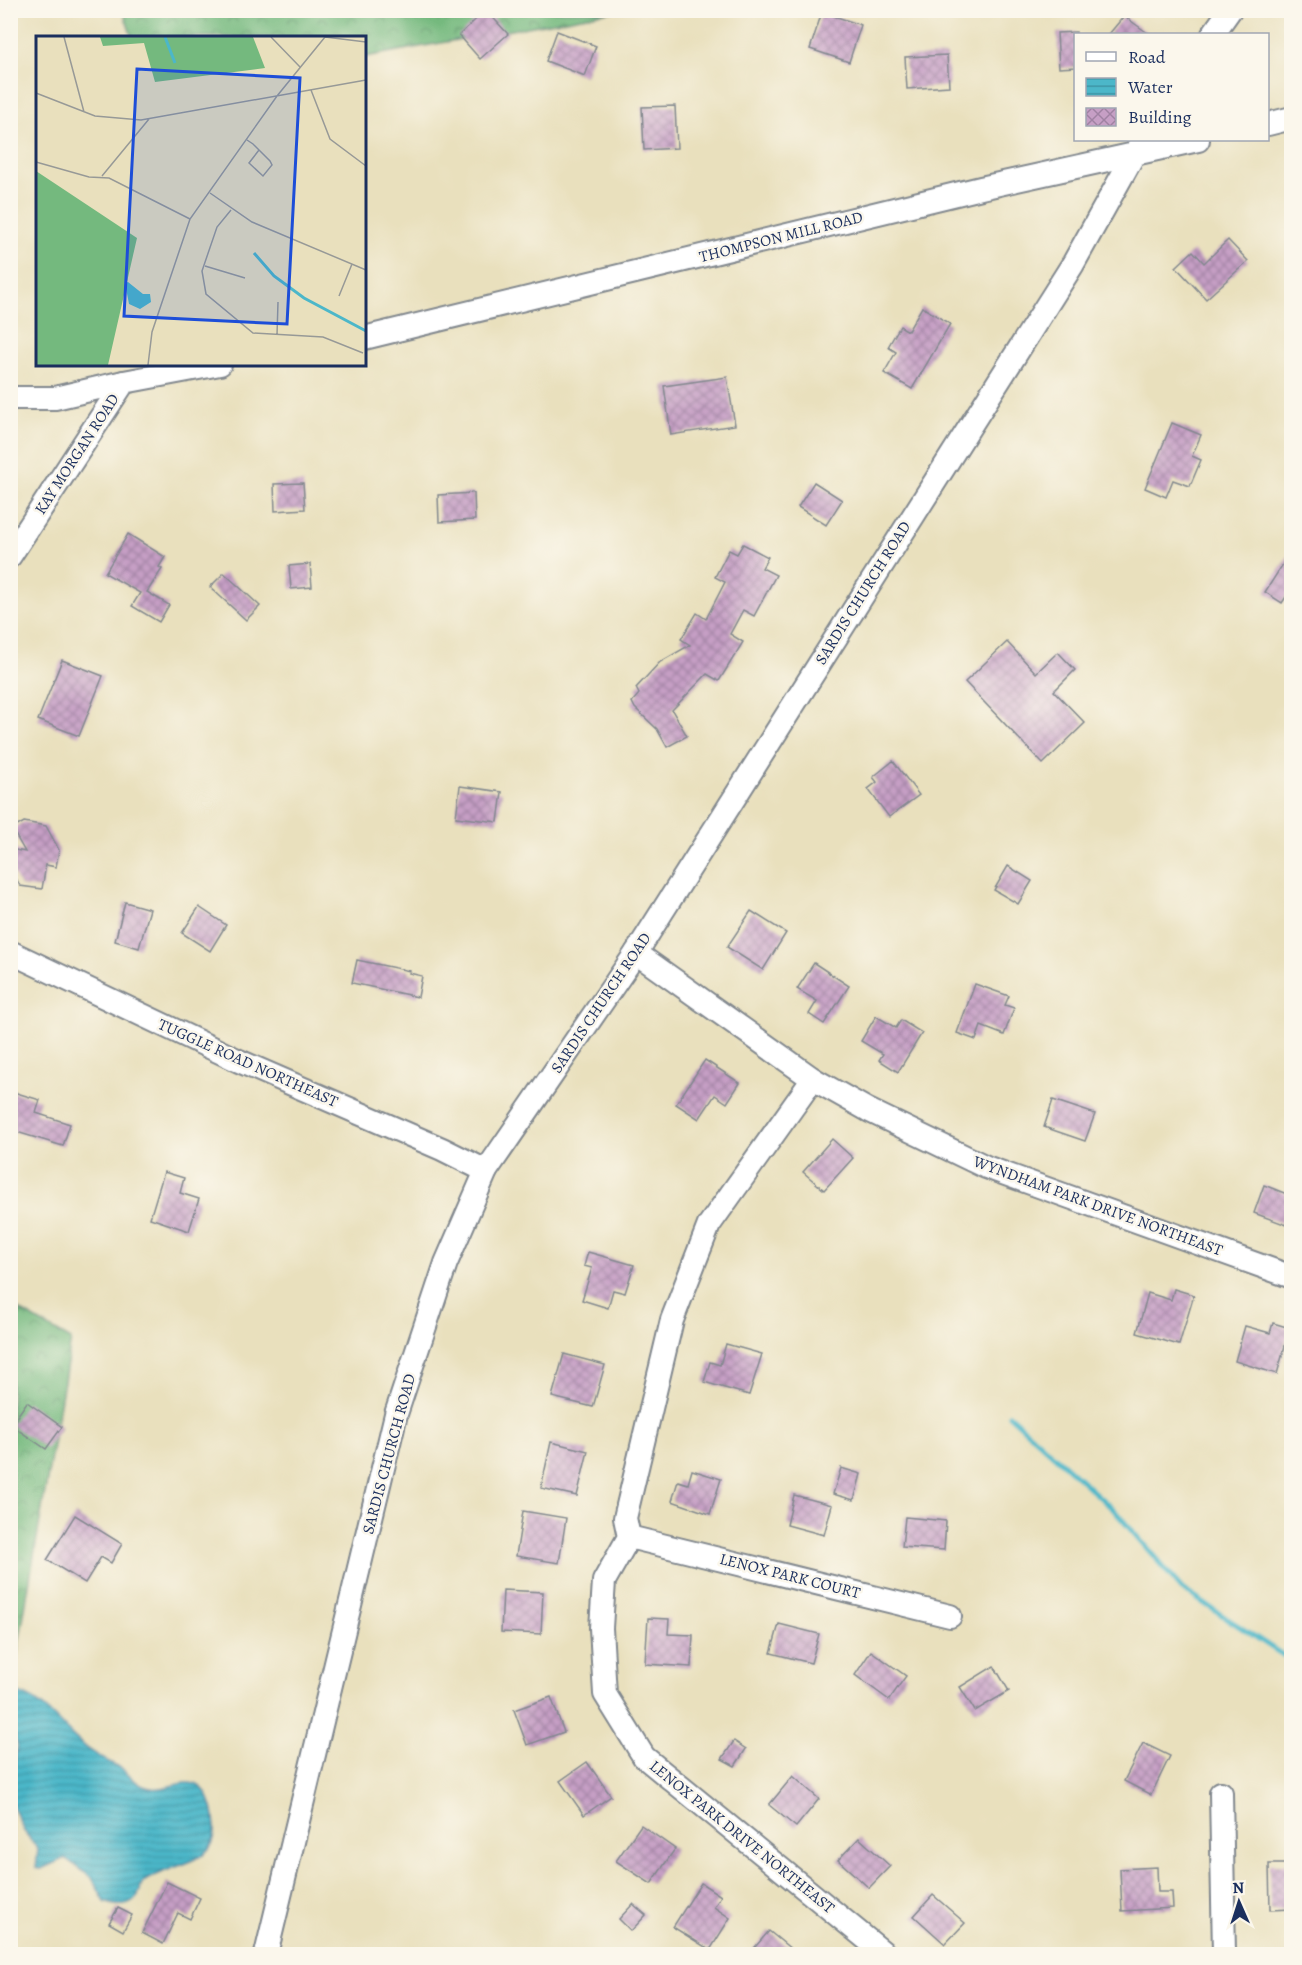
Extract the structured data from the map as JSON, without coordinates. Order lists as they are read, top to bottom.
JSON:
{
  "streets": {
    "street": [
      "THOMPSON MILL ROAD",
      "KAY MORGAN ROAD",
      "SARDIS CHURCH ROAD",
      "TUGGLE ROAD NORTHEAST",
      "WYNDHAM PARK DRIVE NORTHEAST",
      "LENOX PARK COURT",
      "LENOX PARK DRIVE NORTHEAST"
    ]
  },
  "crossings": [
    ["THOMPSON MILL ROAD", "SARDIS CHURCH ROAD"],
    ["SARDIS CHURCH ROAD", "TUGGLE ROAD NORTHEAST"],
    ["SARDIS CHURCH ROAD", "WYNDHAM PARK DRIVE NORTHEAST"],
    ["LENOX PARK COURT", "LENOX PARK DRIVE NORTHEAST"]
  ],
  "legend": ["Road", "Water", "Building"],
  "north": "top"
}
